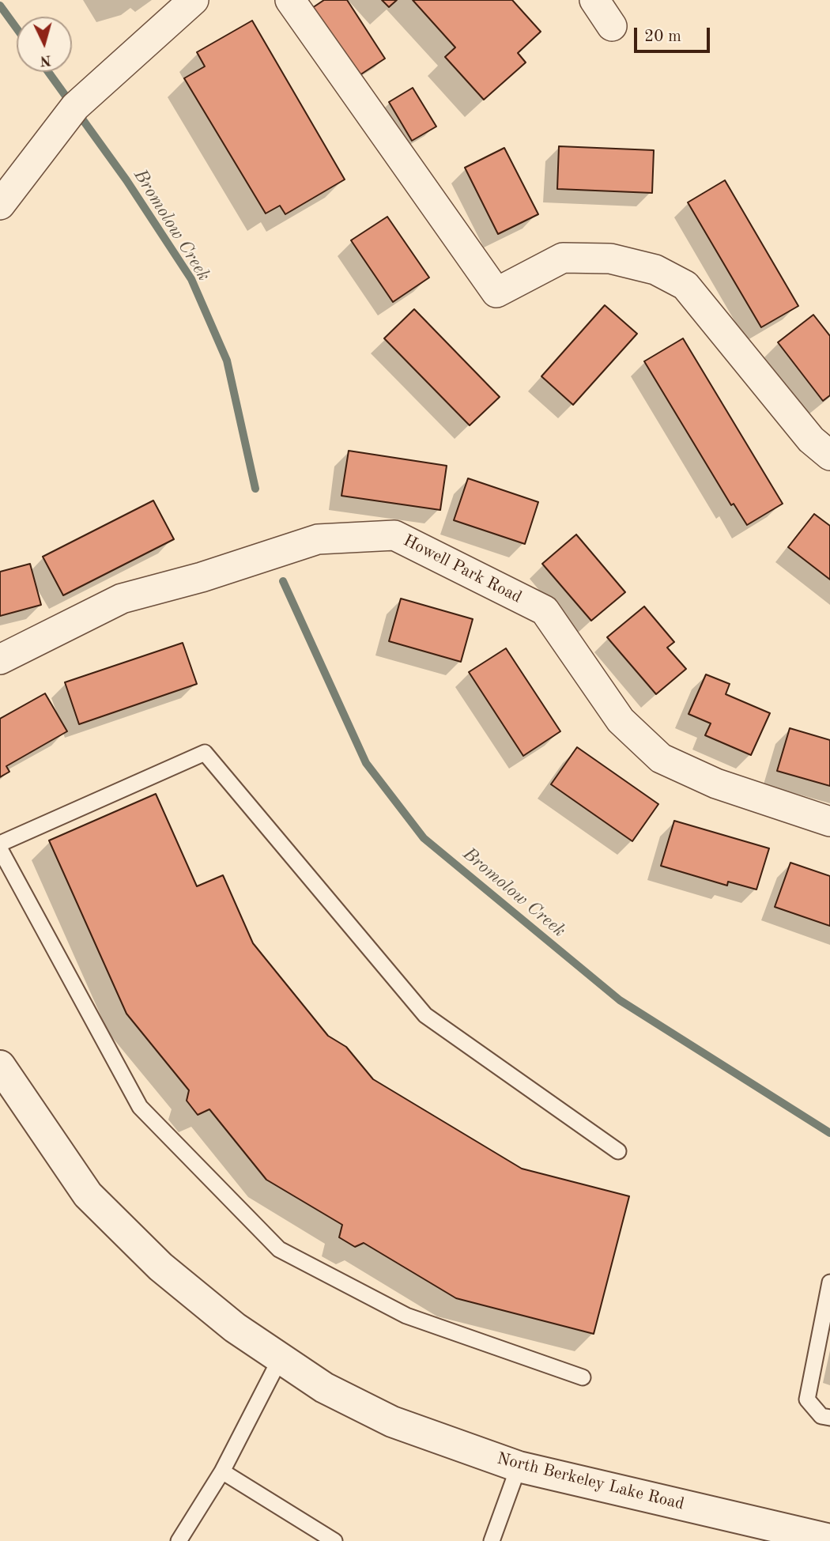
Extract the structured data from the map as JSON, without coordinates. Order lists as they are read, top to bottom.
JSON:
{
  "streets": {
    "street": ["Howell Park Road", "North Berkeley Lake Road"]
  },
  "water": ["Bromolow Creek"],
  "scale_bar": "20 m",
  "north": "bottom"
}
